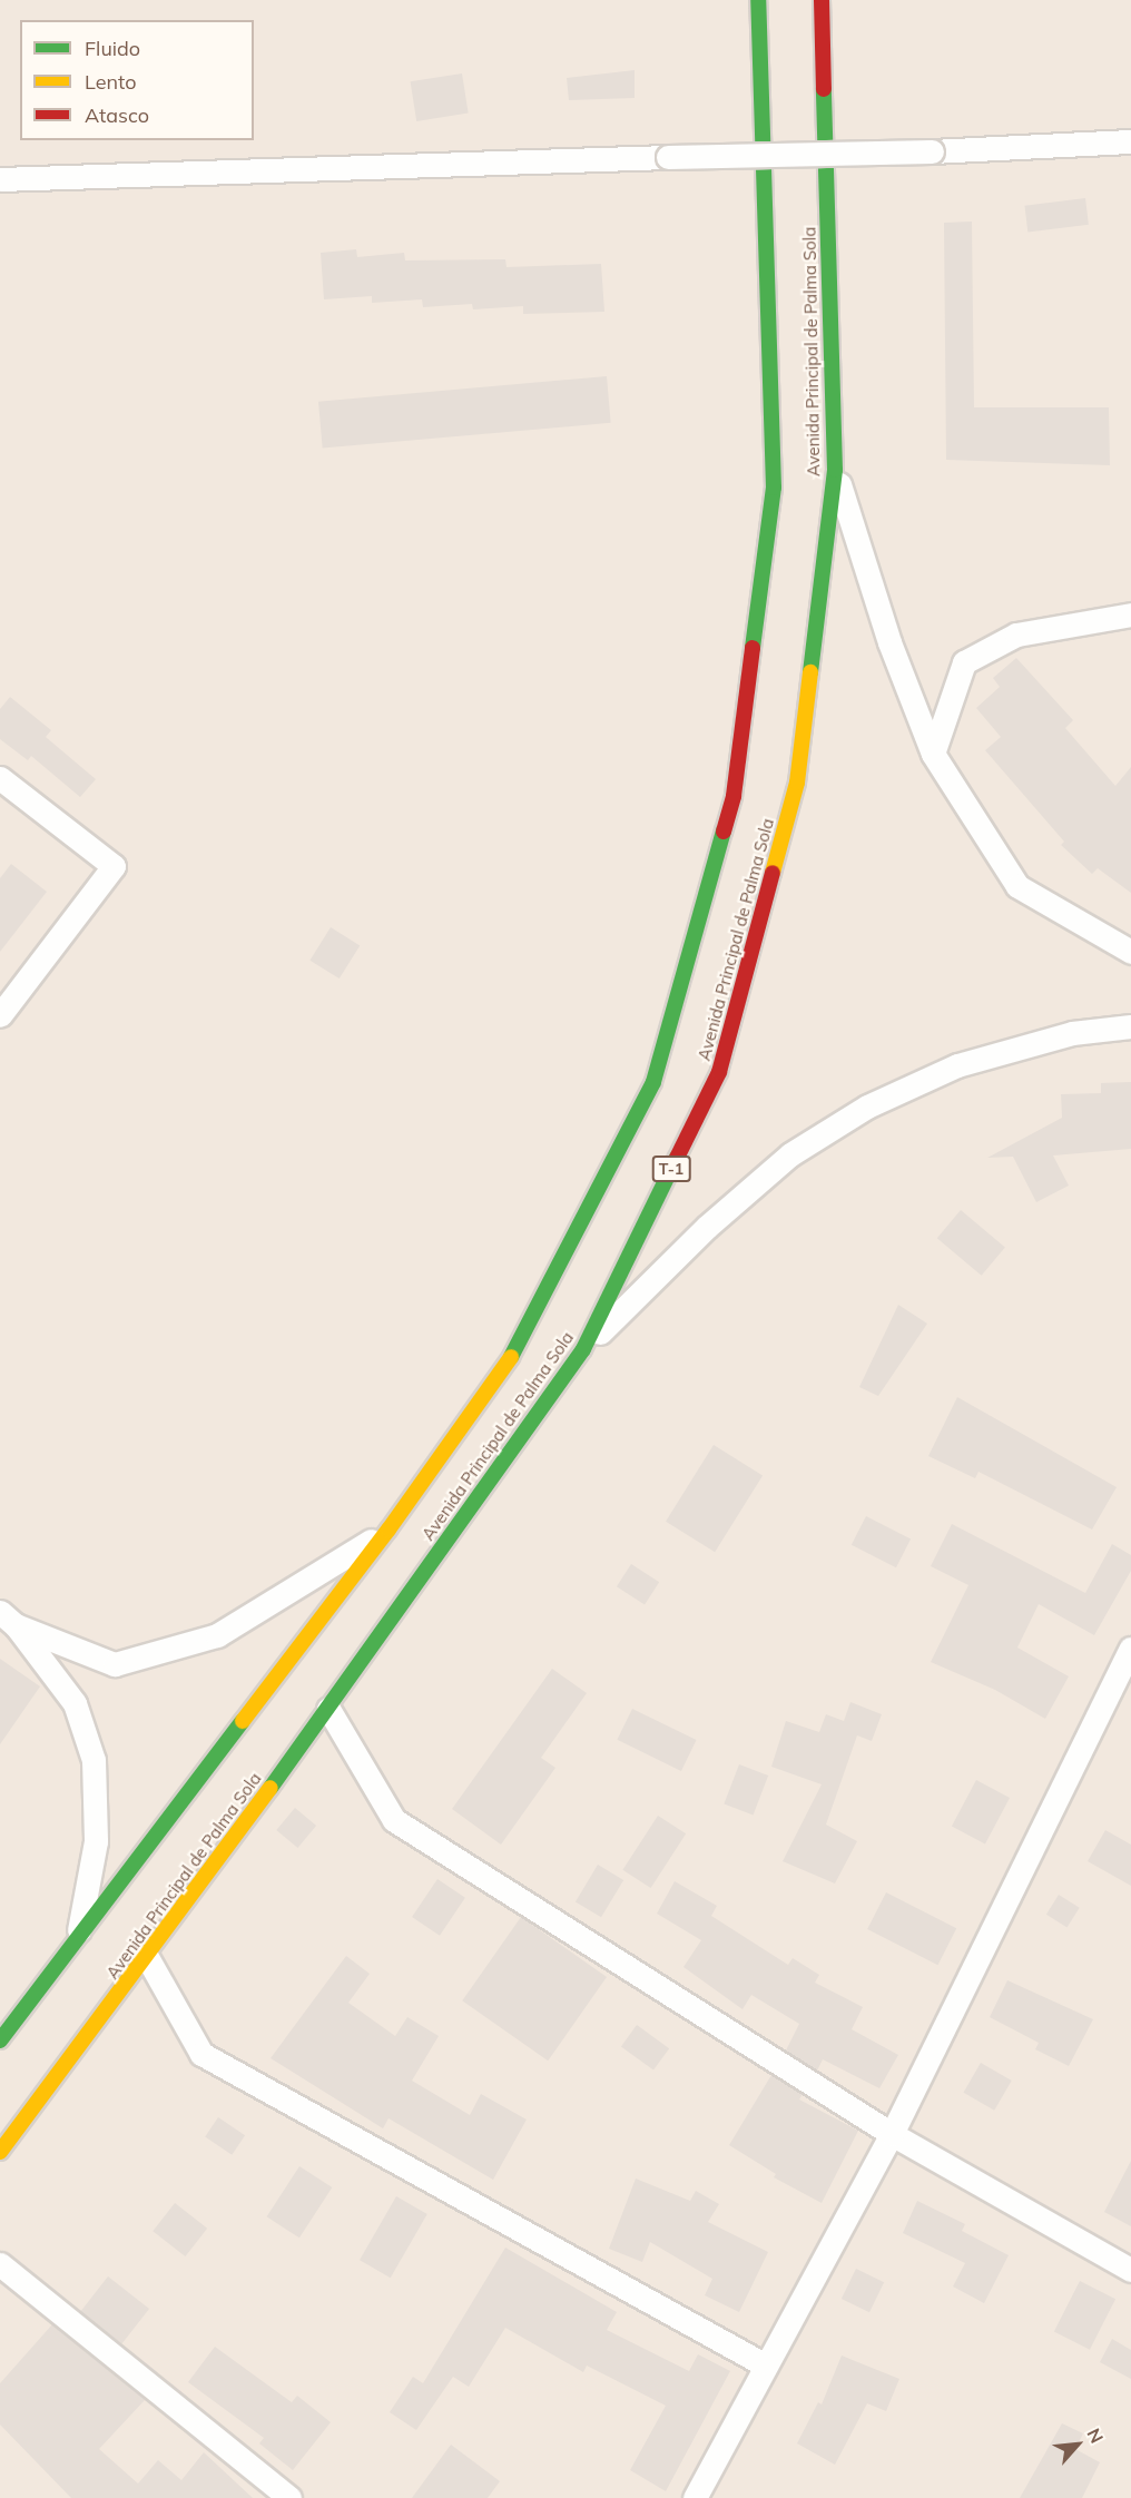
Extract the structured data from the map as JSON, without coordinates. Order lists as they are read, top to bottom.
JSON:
{
  "streets": {
    "highway": ["Avenida Principal de Palma Sola", "T-1"]
  },
  "legend": ["Fluido", "Lento", "Atasco"],
  "north": "top right"
}
